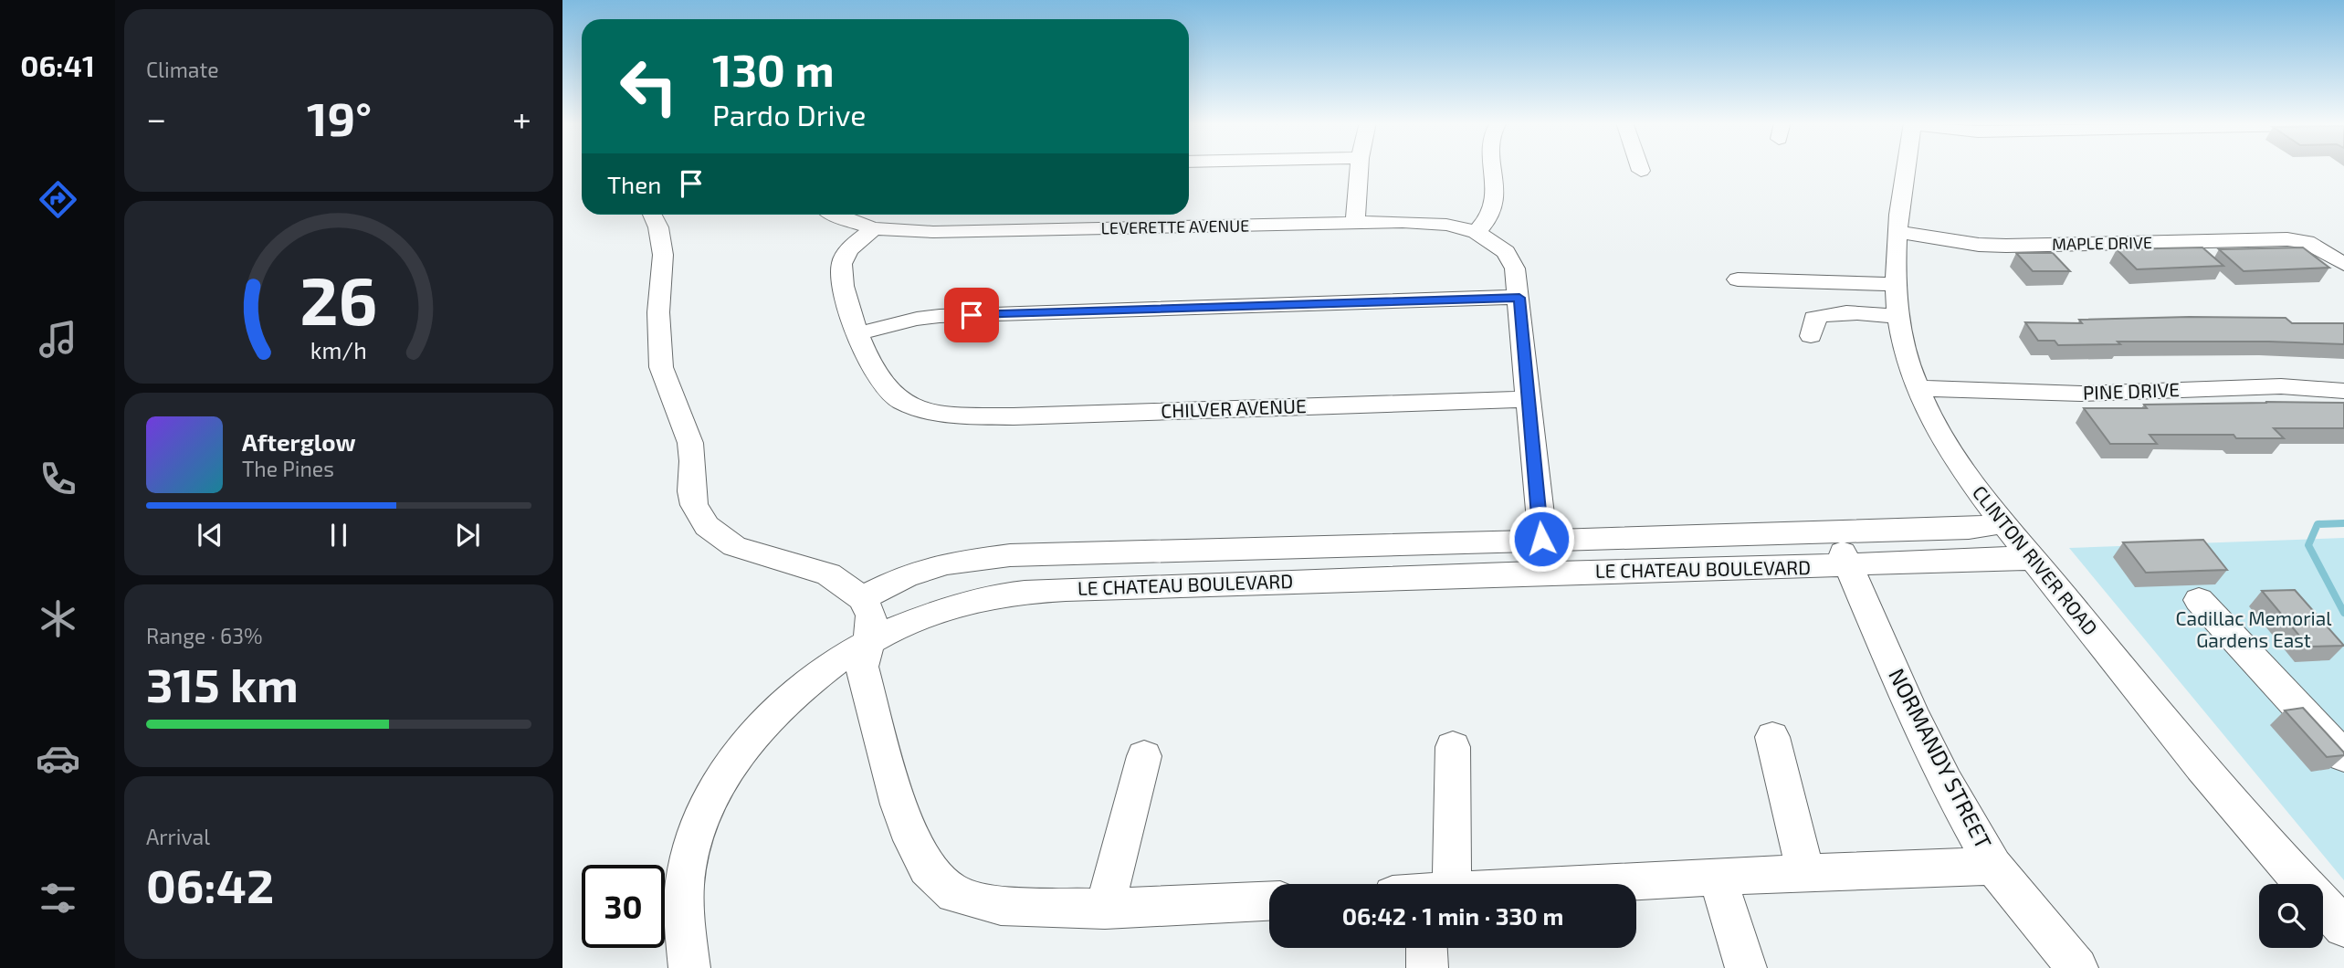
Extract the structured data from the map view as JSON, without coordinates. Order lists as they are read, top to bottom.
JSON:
{
  "streets": {
    "street": [
      "LEVERETTE AVENUE",
      "MAPLE DRIVE",
      "PINE DRIVE",
      "CHILVER AVENUE",
      "CLINTON RIVER ROAD",
      "LE CHATEAU BOULEVARD",
      "NORMANDY STREET"
    ]
  },
  "crossings": [
    ["LEVERETTE AVENUE", "CHILVER AVENUE"],
    ["MAPLE DRIVE", "CLINTON RIVER ROAD"],
    ["PINE DRIVE", "CLINTON RIVER ROAD"],
    ["CLINTON RIVER ROAD", "LE CHATEAU BOULEVARD"],
    ["LE CHATEAU BOULEVARD", "NORMANDY STREET"]
  ],
  "parks": ["Cadillac Memorial Gardens East"],
  "page": {
    "tabs": "06:41",
    "tile": [
      "Climate",
      ["Range · 63%", "315 km"],
      ["Arrival", "06:42"]
    ],
    "turn": ["130 m", "Pardo Drive"],
    "heat": ["−", "19°", "+"],
    "then": "Then",
    "song": ["Afterglow", "The Pines"],
    "limit": "30",
    "trip": "06:42 · 1 min · 330 m",
    "gauge": ["26", "km/h"]
  }
}
